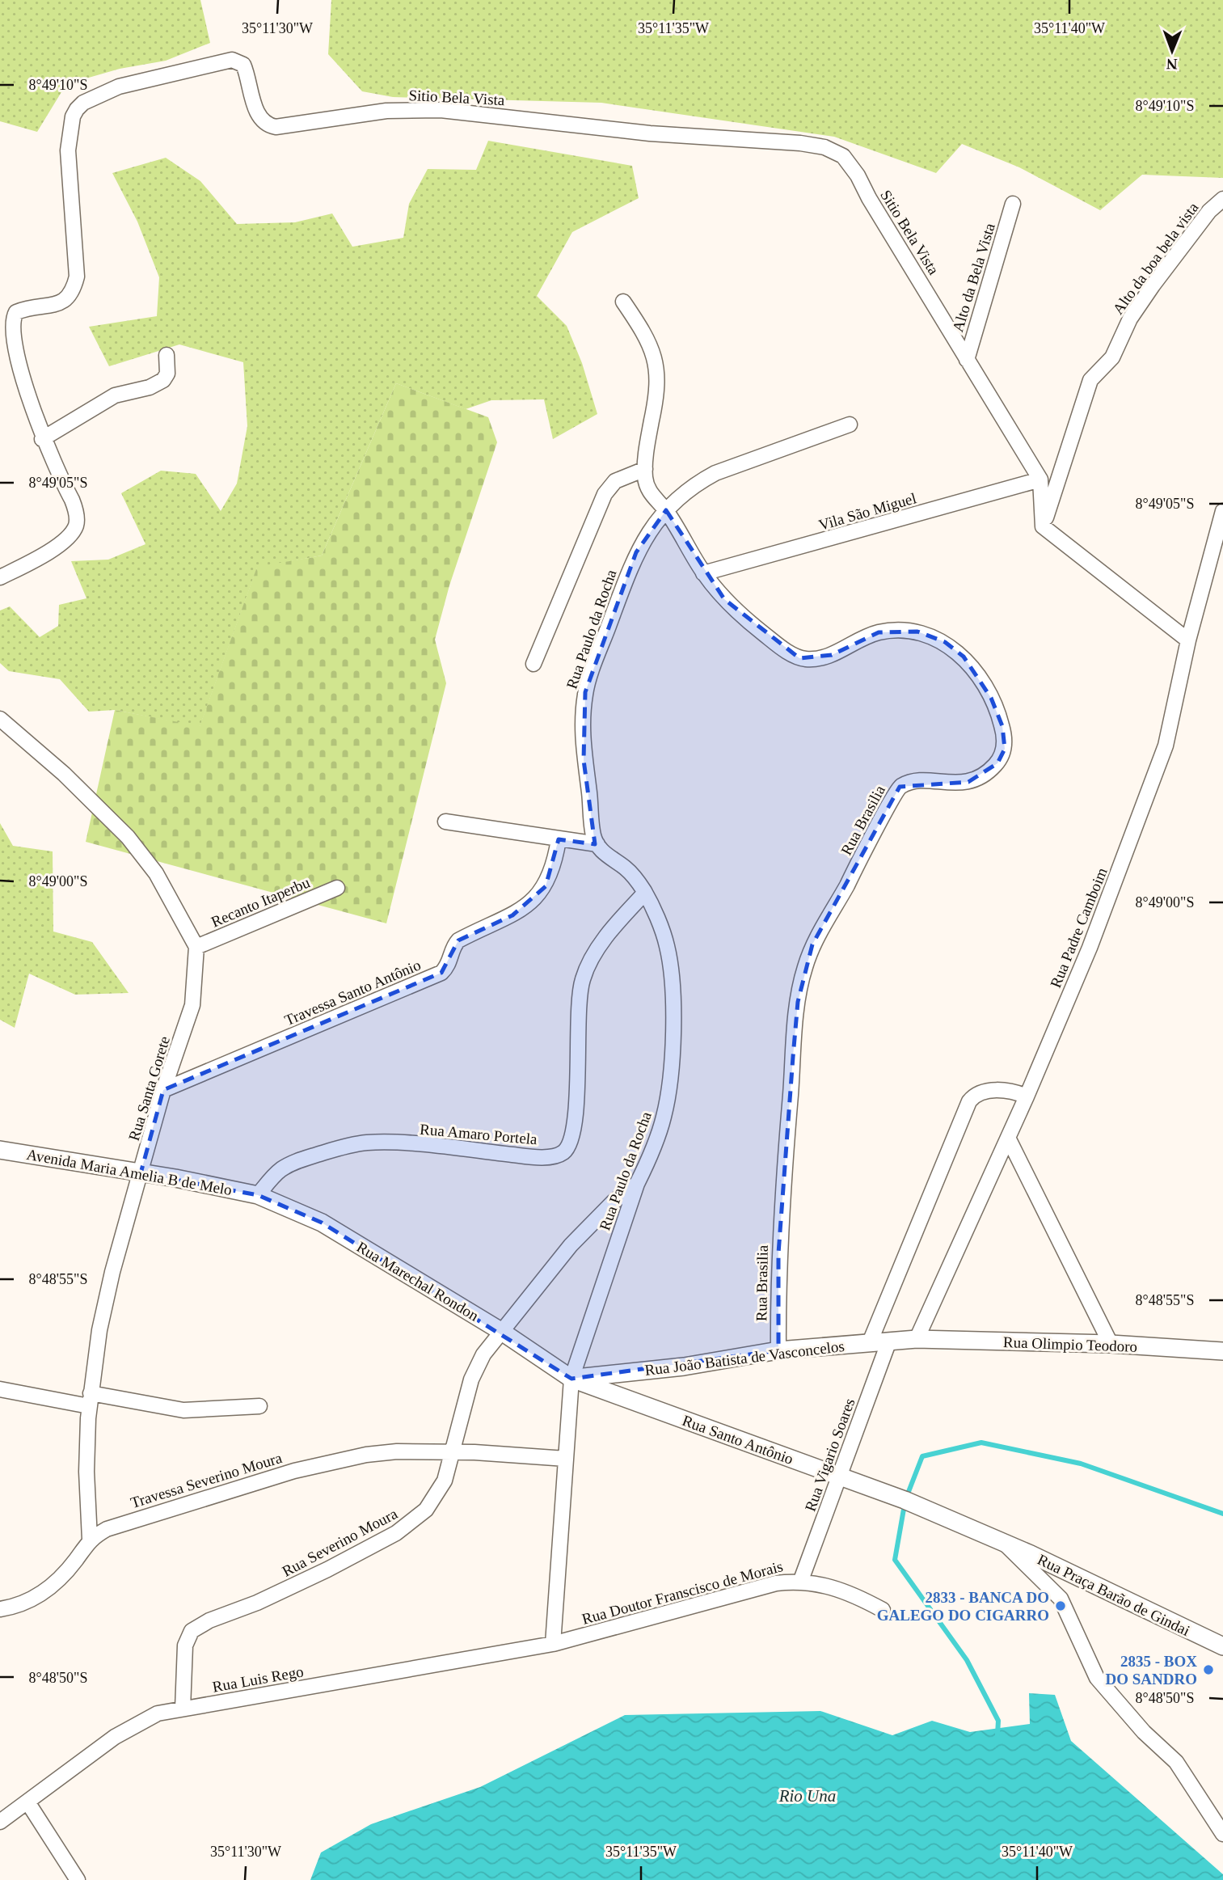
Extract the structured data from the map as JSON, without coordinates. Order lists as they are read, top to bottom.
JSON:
{
  "streets": {
    "street": [
      "Sitio Bela Vista",
      "Alto da boa bela vista",
      "Alto da Bela Vista",
      "Vila São Miguel",
      "Rua Paulo da Rocha",
      "Rua Brasilia",
      "Recanto Itaperbu",
      "Rua Padre Camboim",
      "Travessa Santo Antônio",
      "Rua Santa Gorete",
      "Rua Amaro Portela",
      "Avenida Maria Amelia B de Melo",
      "Rua Marechal Rondon",
      "Rua Olimpio Teodoro",
      "Rua João Batista de Vasconcelos",
      "Rua Santo Antônio",
      "Rua Vigario Soares",
      "Travessa Severino Moura",
      "Rua Severino Moura",
      "Rua Doutor Franscisco de Morais",
      "Rua Praça Barão de Gindai",
      "Rua Luis Rego"
    ]
  },
  "crossings": [
    ["Sitio Bela Vista", "Alto da boa bela vista"],
    ["Sitio Bela Vista", "Alto da Bela Vista"],
    ["Sitio Bela Vista", "Vila São Miguel"],
    ["Vila São Miguel", "Rua Brasilia"],
    ["Rua Paulo da Rocha", "Rua Brasilia"],
    ["Rua Paulo da Rocha", "Rua Amaro Portela"],
    ["Rua Paulo da Rocha", "Rua Marechal Rondon"],
    ["Rua Paulo da Rocha", "Rua João Batista de Vasconcelos"],
    ["Rua Paulo da Rocha", "Rua Santo Antônio"],
    ["Rua Paulo da Rocha", "Travessa Severino Moura"],
    ["Rua Paulo da Rocha", "Rua Severino Moura"],
    ["Rua Paulo da Rocha", "Rua Doutor Franscisco de Morais"],
    ["Rua Paulo da Rocha", "Rua Luis Rego"],
    ["Rua Brasilia", "Rua João Batista de Vasconcelos"],
    ["Recanto Itaperbu", "Rua Santa Gorete"],
    ["Rua Padre Camboim", "Rua Olimpio Teodoro"],
    ["Rua Padre Camboim", "Rua João Batista de Vasconcelos"],
    ["Travessa Santo Antônio", "Rua Santa Gorete"],
    ["Rua Santa Gorete", "Avenida Maria Amelia B de Melo"],
    ["Rua Santa Gorete", "Travessa Severino Moura"],
    ["Rua Amaro Portela", "Avenida Maria Amelia B de Melo"],
    ["Rua Amaro Portela", "Rua Marechal Rondon"],
    ["Avenida Maria Amelia B de Melo", "Rua Marechal Rondon"],
    ["Rua Marechal Rondon", "Rua João Batista de Vasconcelos"],
    ["Rua Marechal Rondon", "Rua Santo Antônio"],
    ["Rua Marechal Rondon", "Rua Severino Moura"],
    ["Rua Olimpio Teodoro", "Rua João Batista de Vasconcelos"],
    ["Rua João Batista de Vasconcelos", "Rua Santo Antônio"],
    ["Rua João Batista de Vasconcelos", "Rua Vigario Soares"],
    ["Rua Santo Antônio", "Rua Vigario Soares"],
    ["Rua Santo Antônio", "Rua Praça Barão de Gindai"],
    ["Rua Vigario Soares", "Rua Doutor Franscisco de Morais"],
    ["Travessa Severino Moura", "Rua Severino Moura"],
    ["Rua Severino Moura", "Rua Luis Rego"],
    ["Rua Doutor Franscisco de Morais", "Rua Luis Rego"]
  ],
  "water": ["Rio Una"],
  "places": ["2833 - BANCA DO GALEGO DO CIGARRO", "2835 - BOX DO SANDRO"],
  "north": "bottom",
  "coordinates": [
    "35°11'30\"W",
    "35°11'35\"W",
    "35°11'40\"W",
    "8°49'10\"S",
    "8°49'05\"S",
    "8°49'00\"S",
    "8°48'55\"S",
    "8°48'50\"S"
  ]
}
